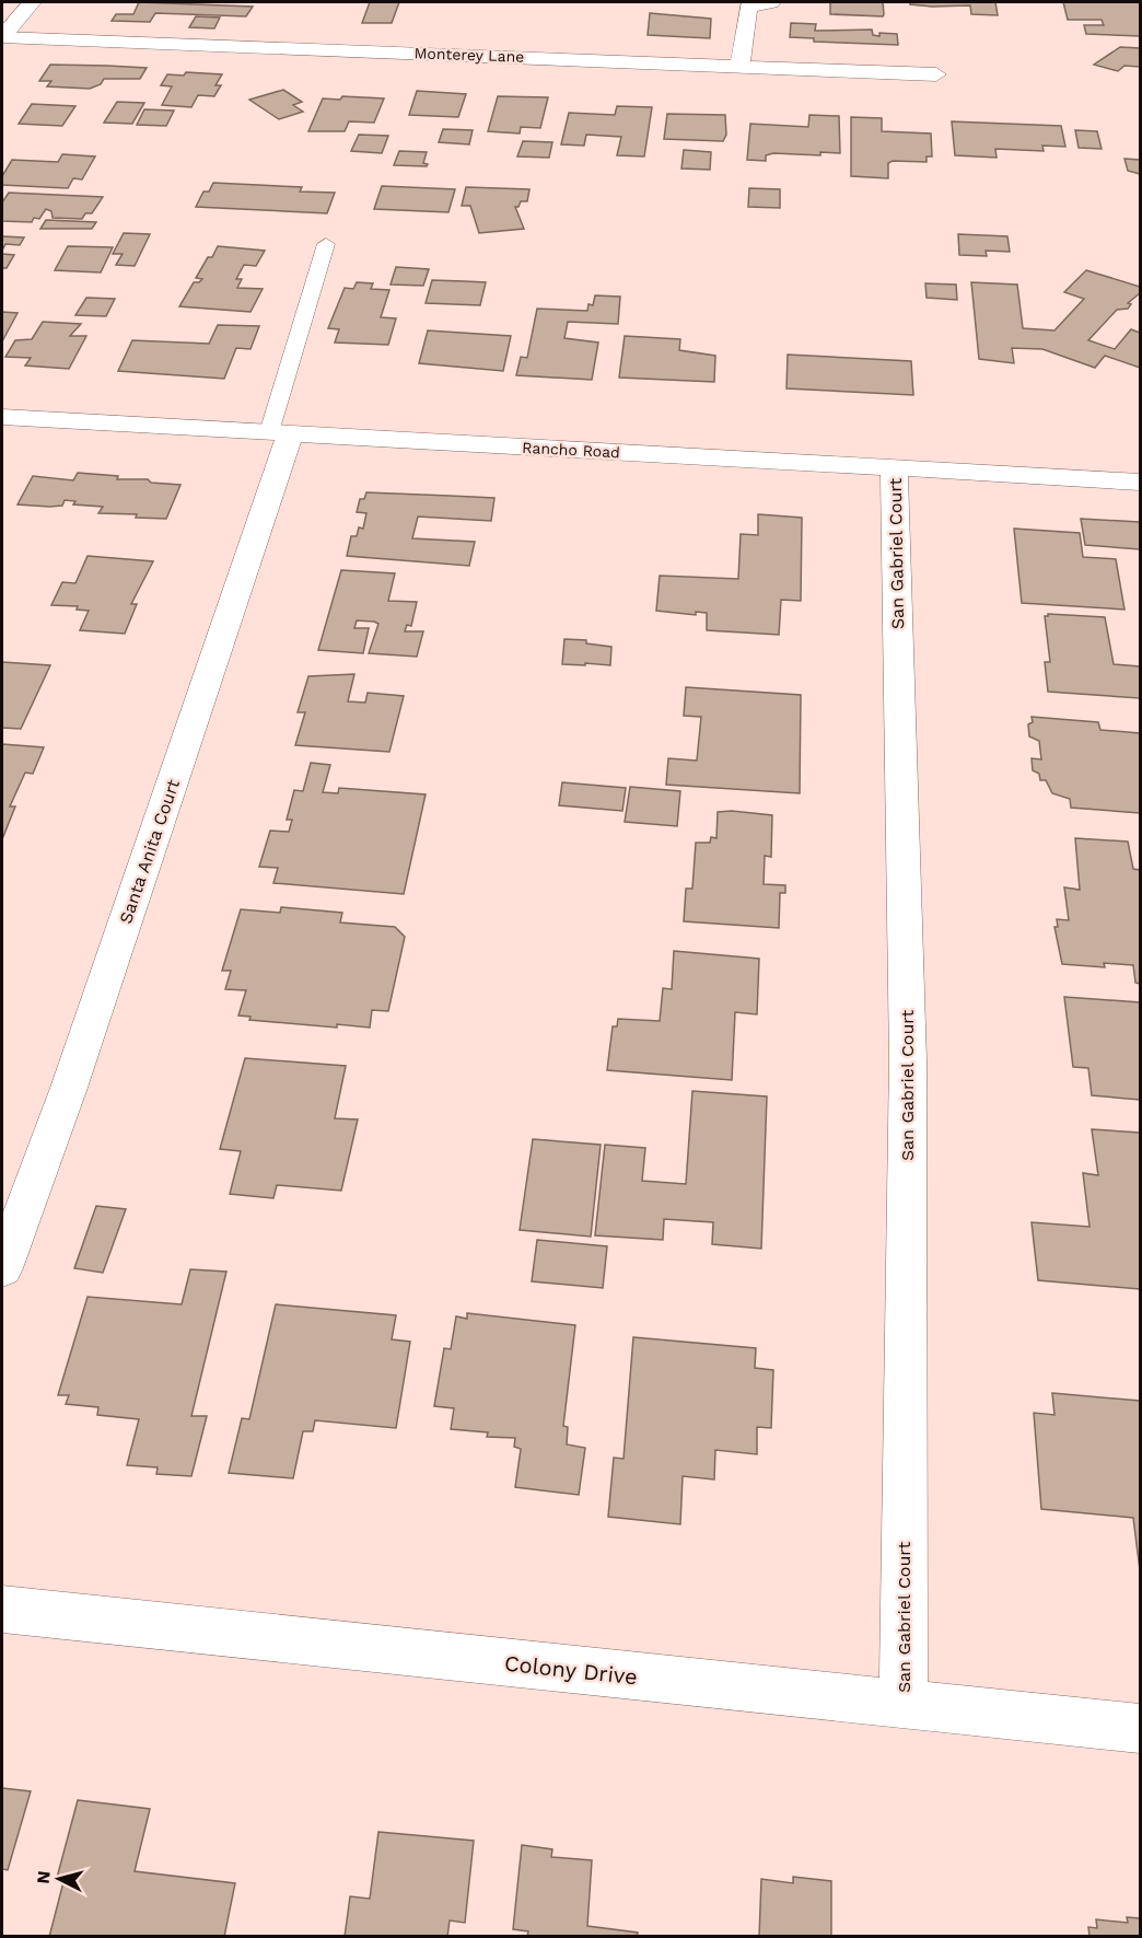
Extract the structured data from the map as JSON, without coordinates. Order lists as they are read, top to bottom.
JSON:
{
  "streets": {
    "street": [
      "Monterey Lane",
      "Rancho Road",
      "San Gabriel Court",
      "Santa Anita Court",
      "Colony Drive"
    ]
  },
  "crossings": [
    ["Rancho Road", "San Gabriel Court"],
    ["Rancho Road", "Santa Anita Court"],
    ["San Gabriel Court", "Colony Drive"]
  ],
  "north": "left"
}
